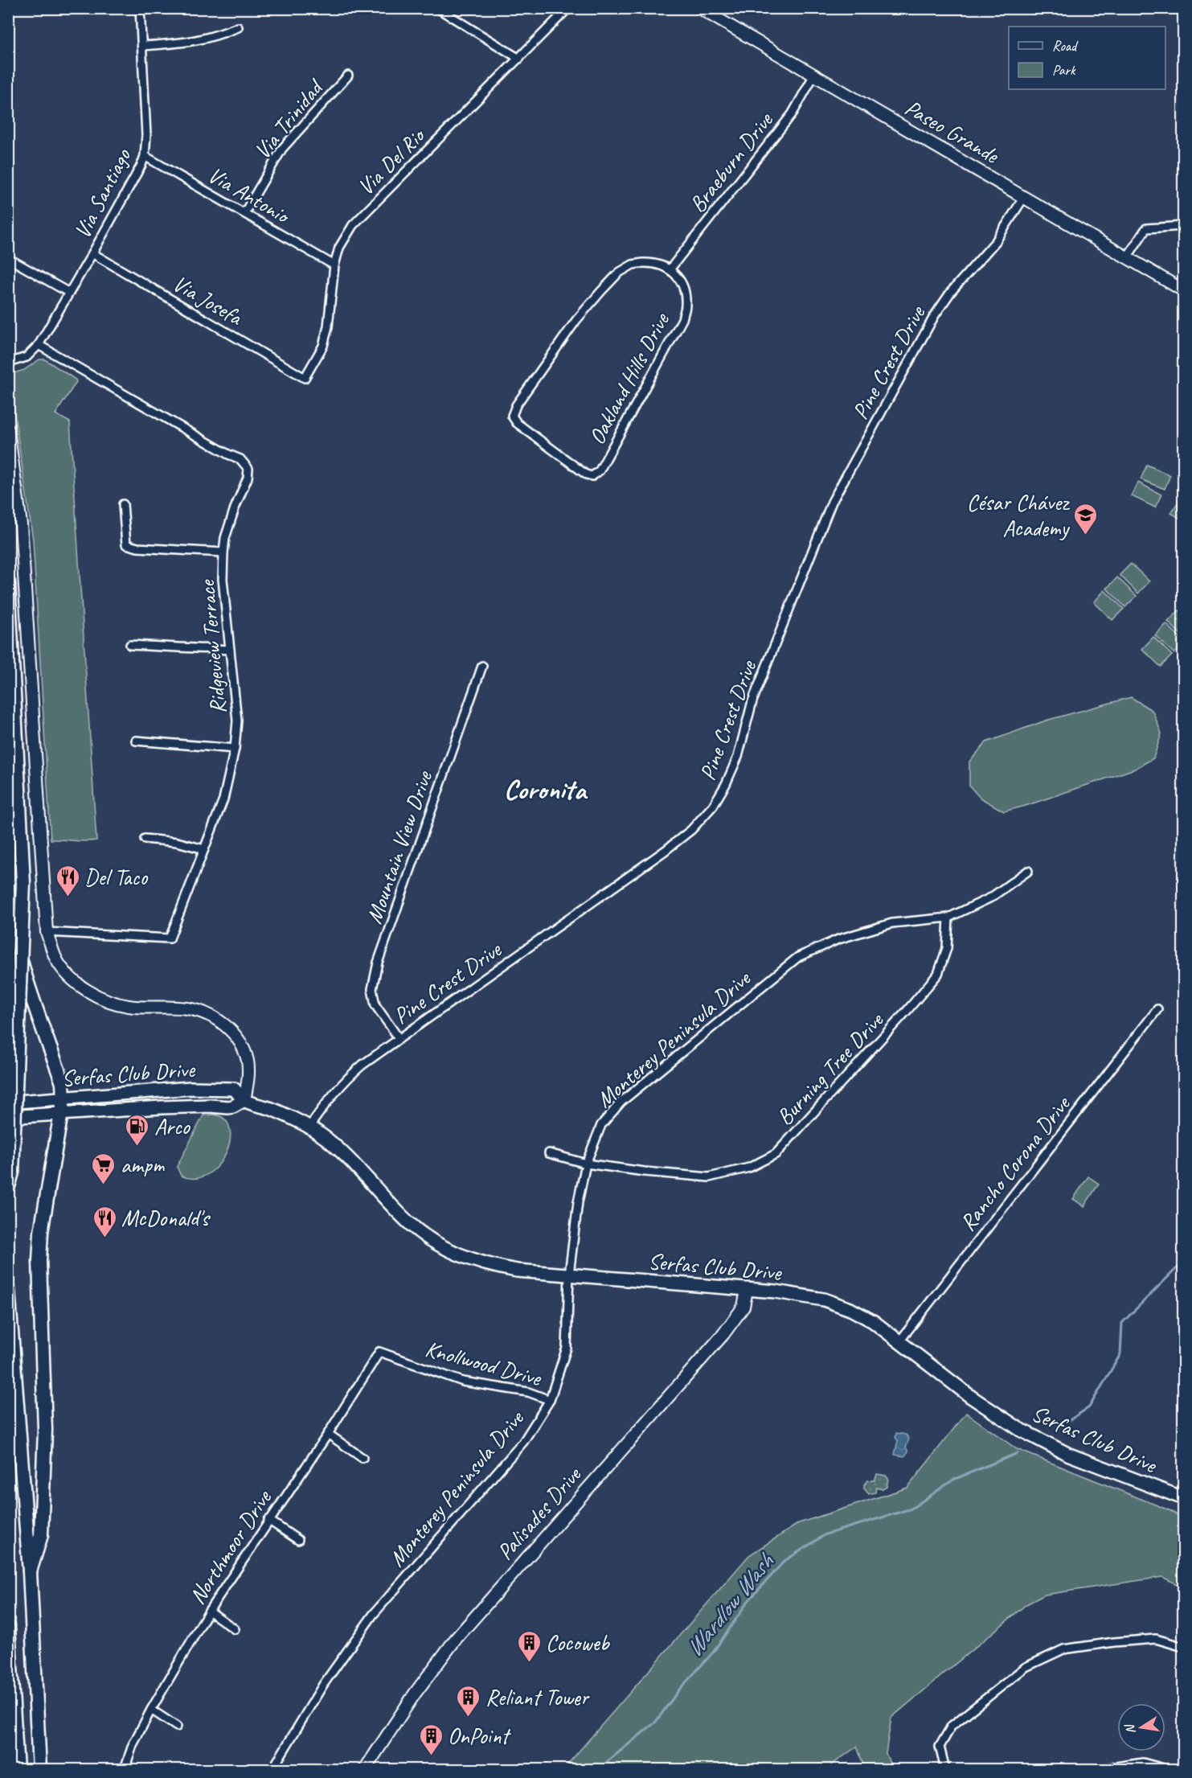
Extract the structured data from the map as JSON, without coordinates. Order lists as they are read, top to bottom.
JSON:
{
  "streets": {
    "main road": ["Paseo Grande", "Serfas Club Drive", "Palisades Drive"],
    "street": [
      "Via Trinidad",
      "Via Del Rio",
      "Braeburn Drive",
      "Via Santiago",
      "Via Antonio",
      "Via Josefa",
      "Pine Crest Drive",
      "Oakland Hills Drive",
      "Ridgeview Terrace",
      "Mountain View Drive",
      "Monterey Peninsula Drive",
      "Burning Tree Drive",
      "Rancho Corona Drive",
      "Knollwood Drive",
      "Northmoor Drive"
    ]
  },
  "crossings": [
    ["Via Trinidad", "Via Antonio"],
    ["Paseo Grande", "Braeburn Drive"],
    ["Paseo Grande", "Pine Crest Drive"],
    ["Via Del Rio", "Via Antonio"],
    ["Via Del Rio", "Via Josefa"],
    ["Braeburn Drive", "Oakland Hills Drive"],
    ["Via Santiago", "Via Antonio"],
    ["Via Santiago", "Via Josefa"],
    ["Via Santiago", "Ridgeview Terrace"],
    ["Pine Crest Drive", "Mountain View Drive"],
    ["Pine Crest Drive", "Serfas Club Drive"],
    ["Monterey Peninsula Drive", "Burning Tree Drive"],
    ["Monterey Peninsula Drive", "Serfas Club Drive"],
    ["Monterey Peninsula Drive", "Knollwood Drive"],
    ["Serfas Club Drive", "Rancho Corona Drive"],
    ["Serfas Club Drive", "Palisades Drive"],
    ["Knollwood Drive", "Northmoor Drive"]
  ],
  "districts": ["Coronita"],
  "water": ["Wardlow Wash"],
  "places": {
    "school or university": ["César Chávez Academy"],
    "restaurant": ["Del Taco", "McDonald's"],
    "fuel station": ["Arco"],
    "supermarket": ["ampm"],
    "building": ["Cocoweb", "Reliant Tower", "OnPoint"]
  },
  "legend": ["Road", "Park"],
  "north": "left"
}
